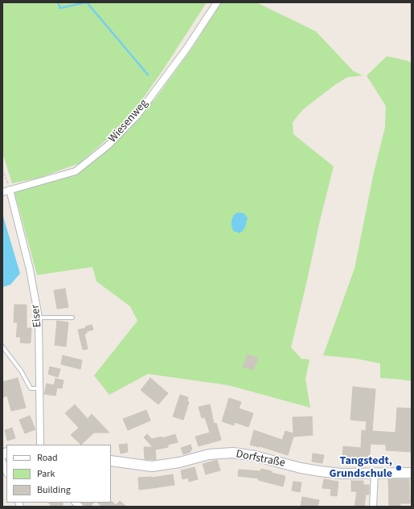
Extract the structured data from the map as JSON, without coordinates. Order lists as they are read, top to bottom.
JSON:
{
  "streets": {
    "main road": ["Dorfstraße"],
    "street": ["Wiesenweg", "Eiser"]
  },
  "crossings": [
    ["Wiesenweg", "Eiser"]
  ],
  "places": ["Tangstedt, Grundschule"],
  "legend": ["Road", "Park", "Building"]
}
